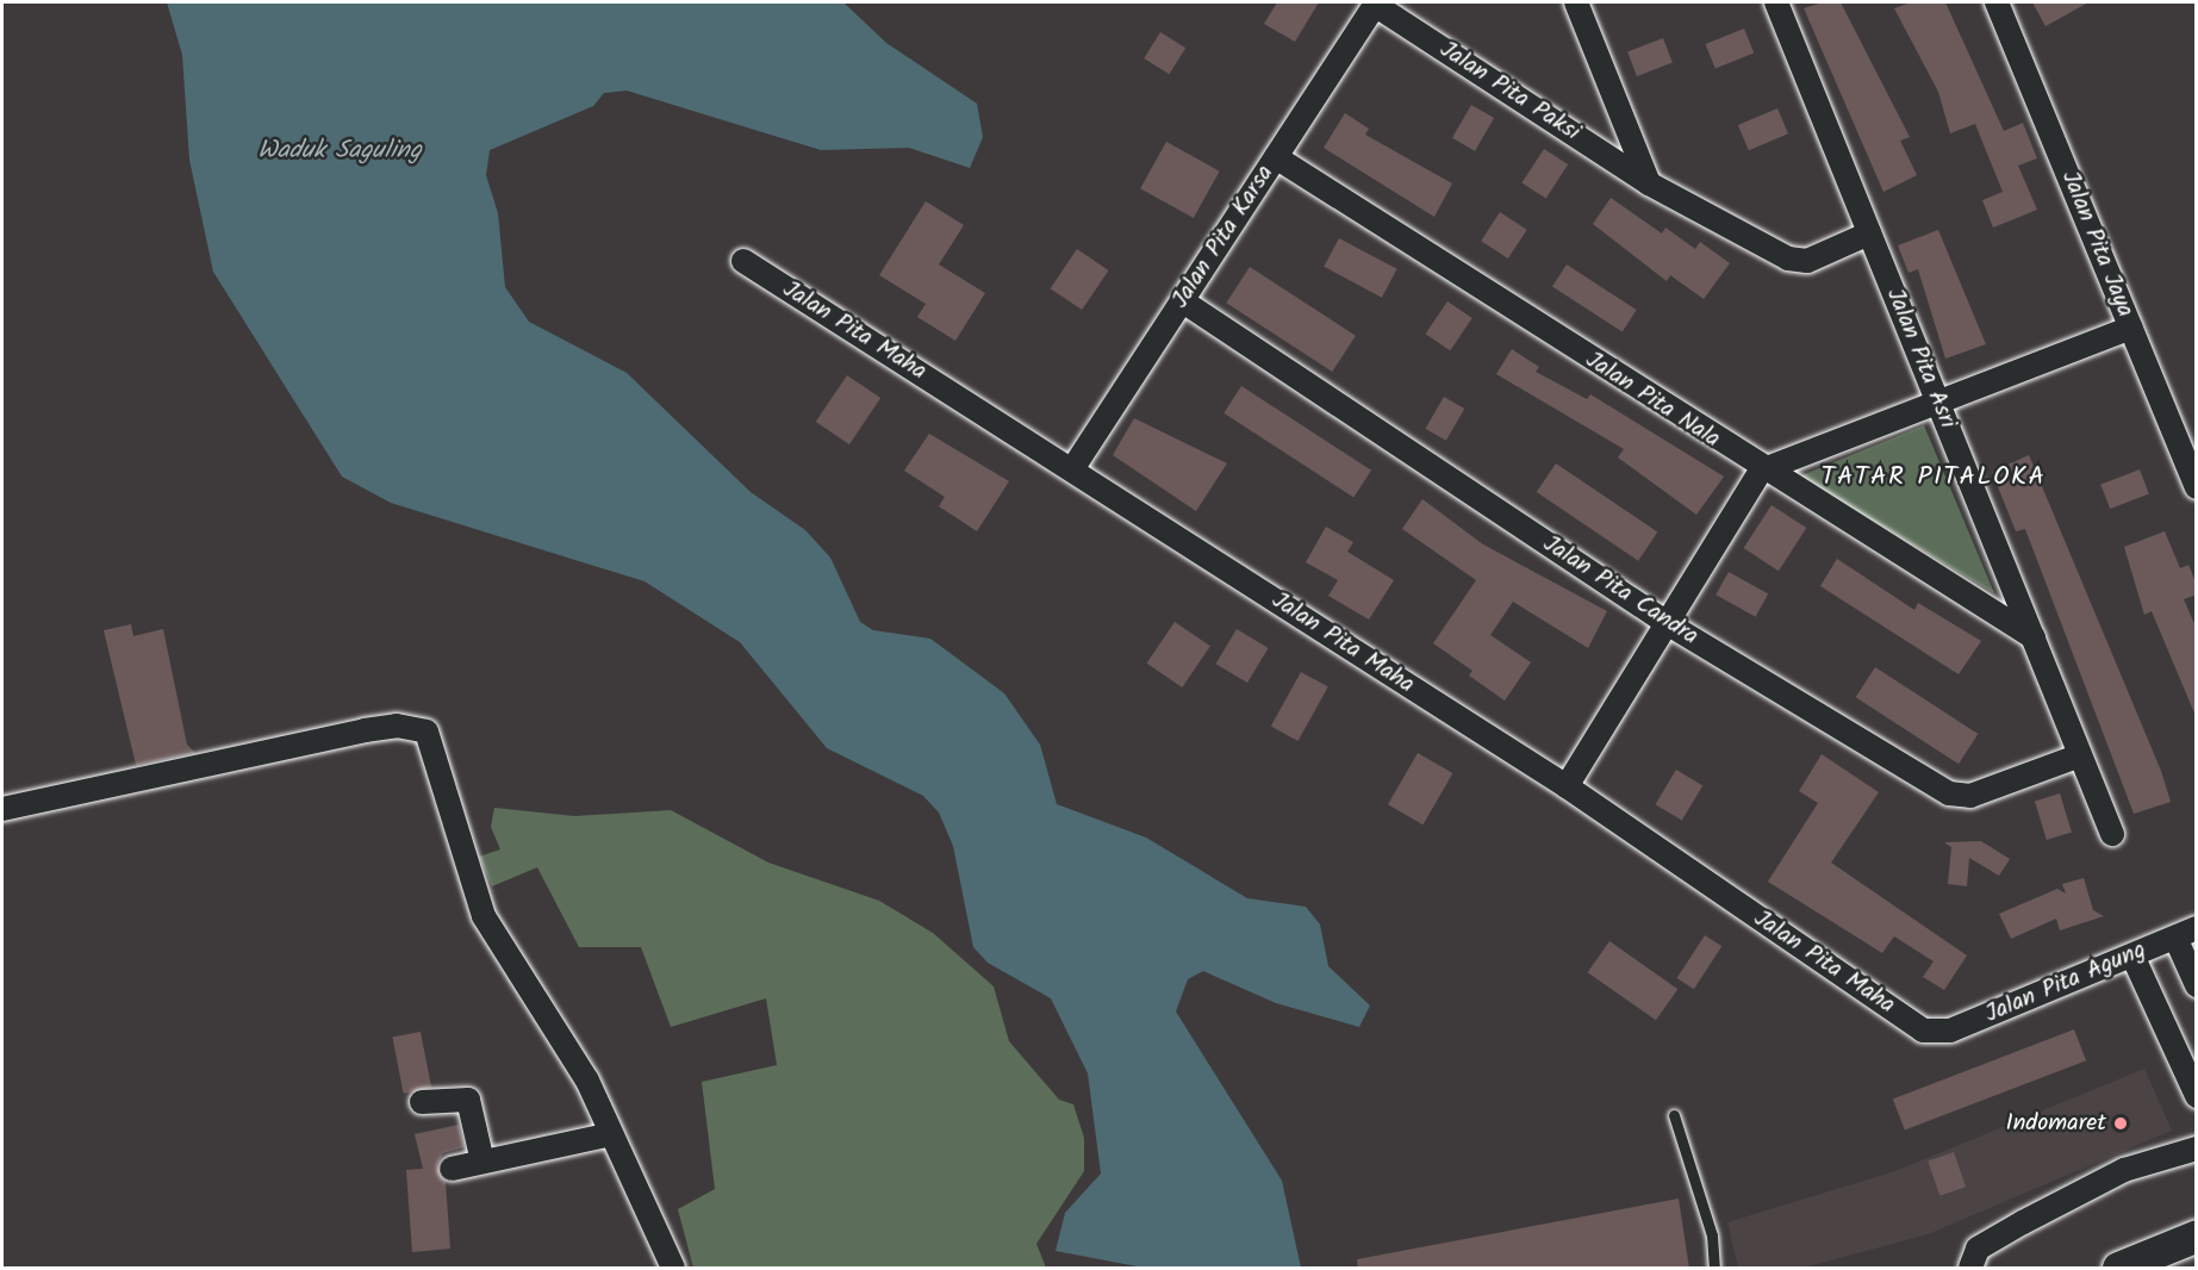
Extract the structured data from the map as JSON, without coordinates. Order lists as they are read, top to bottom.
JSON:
{
  "streets": {
    "street": [
      "Jalan Pita Paksi",
      "Jalan Pita Karsa",
      "Jalan Pita Jaya",
      "Jalan Pita Maha",
      "Jalan Pita Asri",
      "Jalan Pita Nala",
      "Jalan Pita Candra",
      "Jalan Pita Agung"
    ]
  },
  "crossings": [
    ["Jalan Pita Paksi", "Jalan Pita Karsa"],
    ["Jalan Pita Paksi", "Jalan Pita Asri"],
    ["Jalan Pita Karsa", "Jalan Pita Maha"],
    ["Jalan Pita Karsa", "Jalan Pita Nala"],
    ["Jalan Pita Karsa", "Jalan Pita Candra"],
    ["Jalan Pita Maha", "Jalan Pita Agung"],
    ["Jalan Pita Asri", "Jalan Pita Nala"],
    ["Jalan Pita Asri", "Jalan Pita Candra"]
  ],
  "districts": ["TATAR PITALOKA"],
  "water": ["Waduk Saguling"],
  "places": ["Indomaret"]
}
